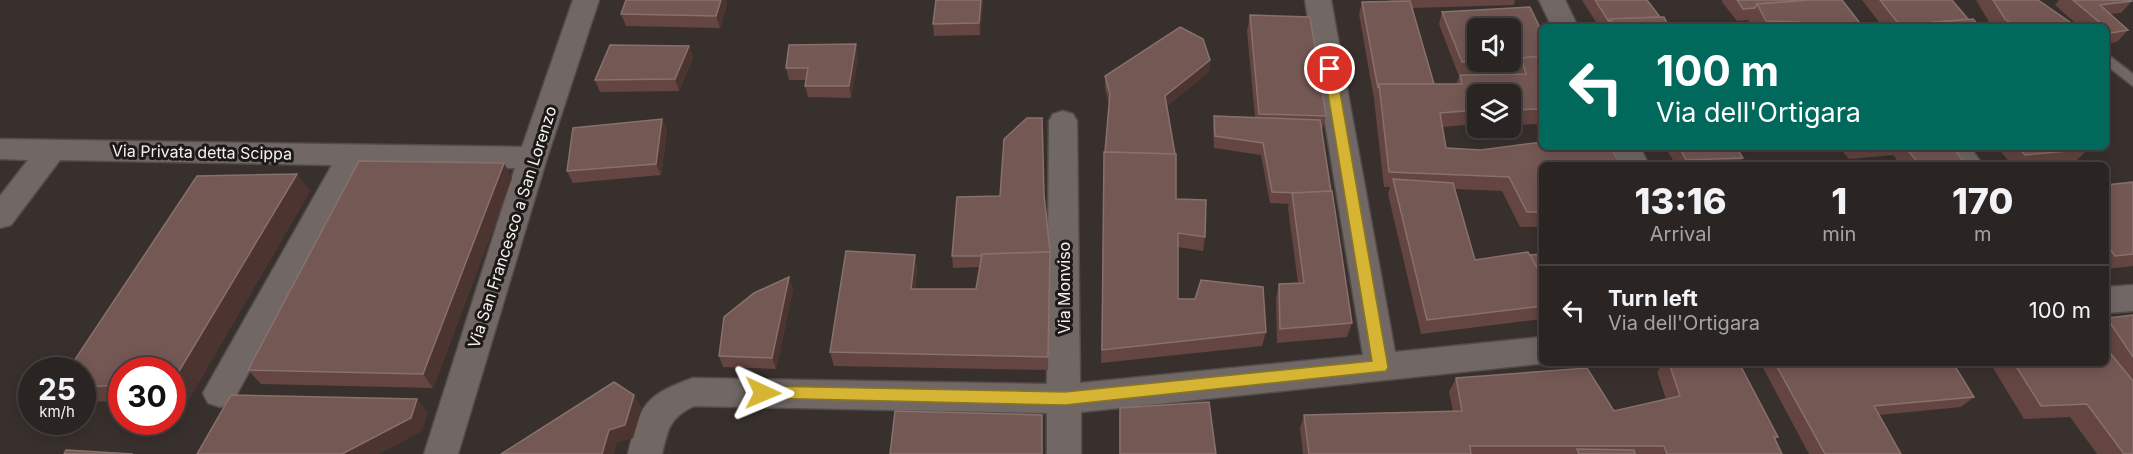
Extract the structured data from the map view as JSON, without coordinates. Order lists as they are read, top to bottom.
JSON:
{
  "streets": {
    "street": ["Via Privata detta Scippa", "Via San Francesco a San Lorenzo", "Via Monviso"]
  },
  "crossings": [
    ["Via Privata detta Scippa", "Via San Francesco a San Lorenzo"]
  ],
  "page": {
    "turn": ["100 m", "Via dell'Ortigara"],
    "eta": [
      "13:16",
      "Arrival",
      "1",
      "min",
      "170",
      "m"
    ],
    "list": [
      {
        "name": "Turn left",
        "note": "Via dell'Ortigara",
        "value": "100 m"
      }
    ],
    "speed": "25 km/h",
    "limit": "30"
  }
}
